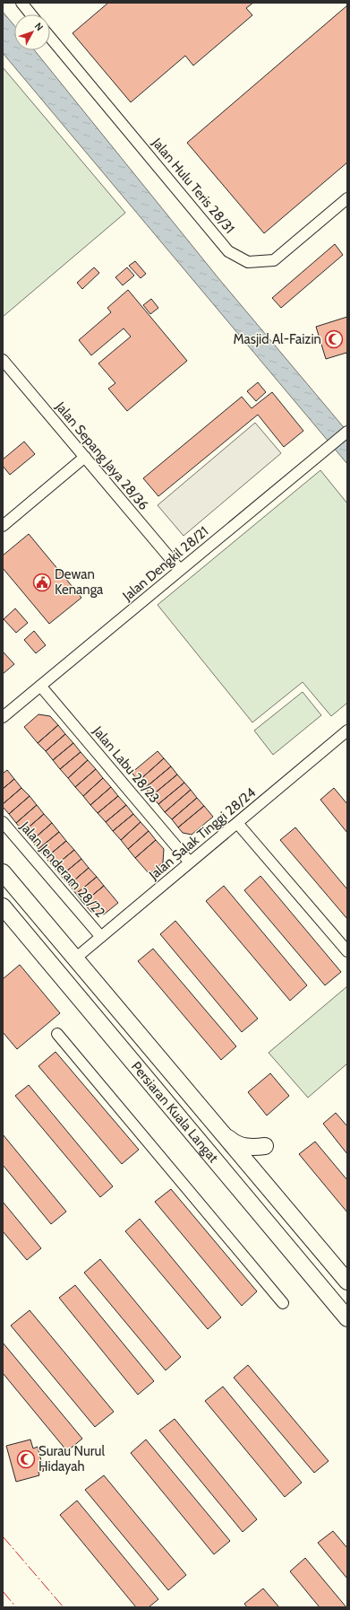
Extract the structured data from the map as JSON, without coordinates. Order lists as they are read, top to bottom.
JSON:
{
  "streets": {
    "main road": ["Persiaran Kuala Langat"],
    "street": [
      "Jalan Hulu Teris 28/31",
      "Jalan Sepang Jaya 28/36",
      "Jalan Dengkil 28/21",
      "Jalan Labu 28/23",
      "Jalan Salak Tinggi 28/24",
      "Jalan Jenderam 28/22"
    ]
  },
  "crossings": [
    ["Jalan Sepang Jaya 28/36", "Jalan Dengkil 28/21"],
    ["Jalan Dengkil 28/21", "Jalan Labu 28/23"],
    ["Jalan Labu 28/23", "Jalan Salak Tinggi 28/24"],
    ["Jalan Salak Tinggi 28/24", "Jalan Jenderam 28/22"],
    ["Jalan Salak Tinggi 28/24", "Persiaran Kuala Langat"]
  ],
  "places": {
    "mosque": ["Masjid Al-Faizin", "Surau Nurul Hidayah"],
    "public building": ["Dewan Kenanga"]
  },
  "north": "top right"
}
